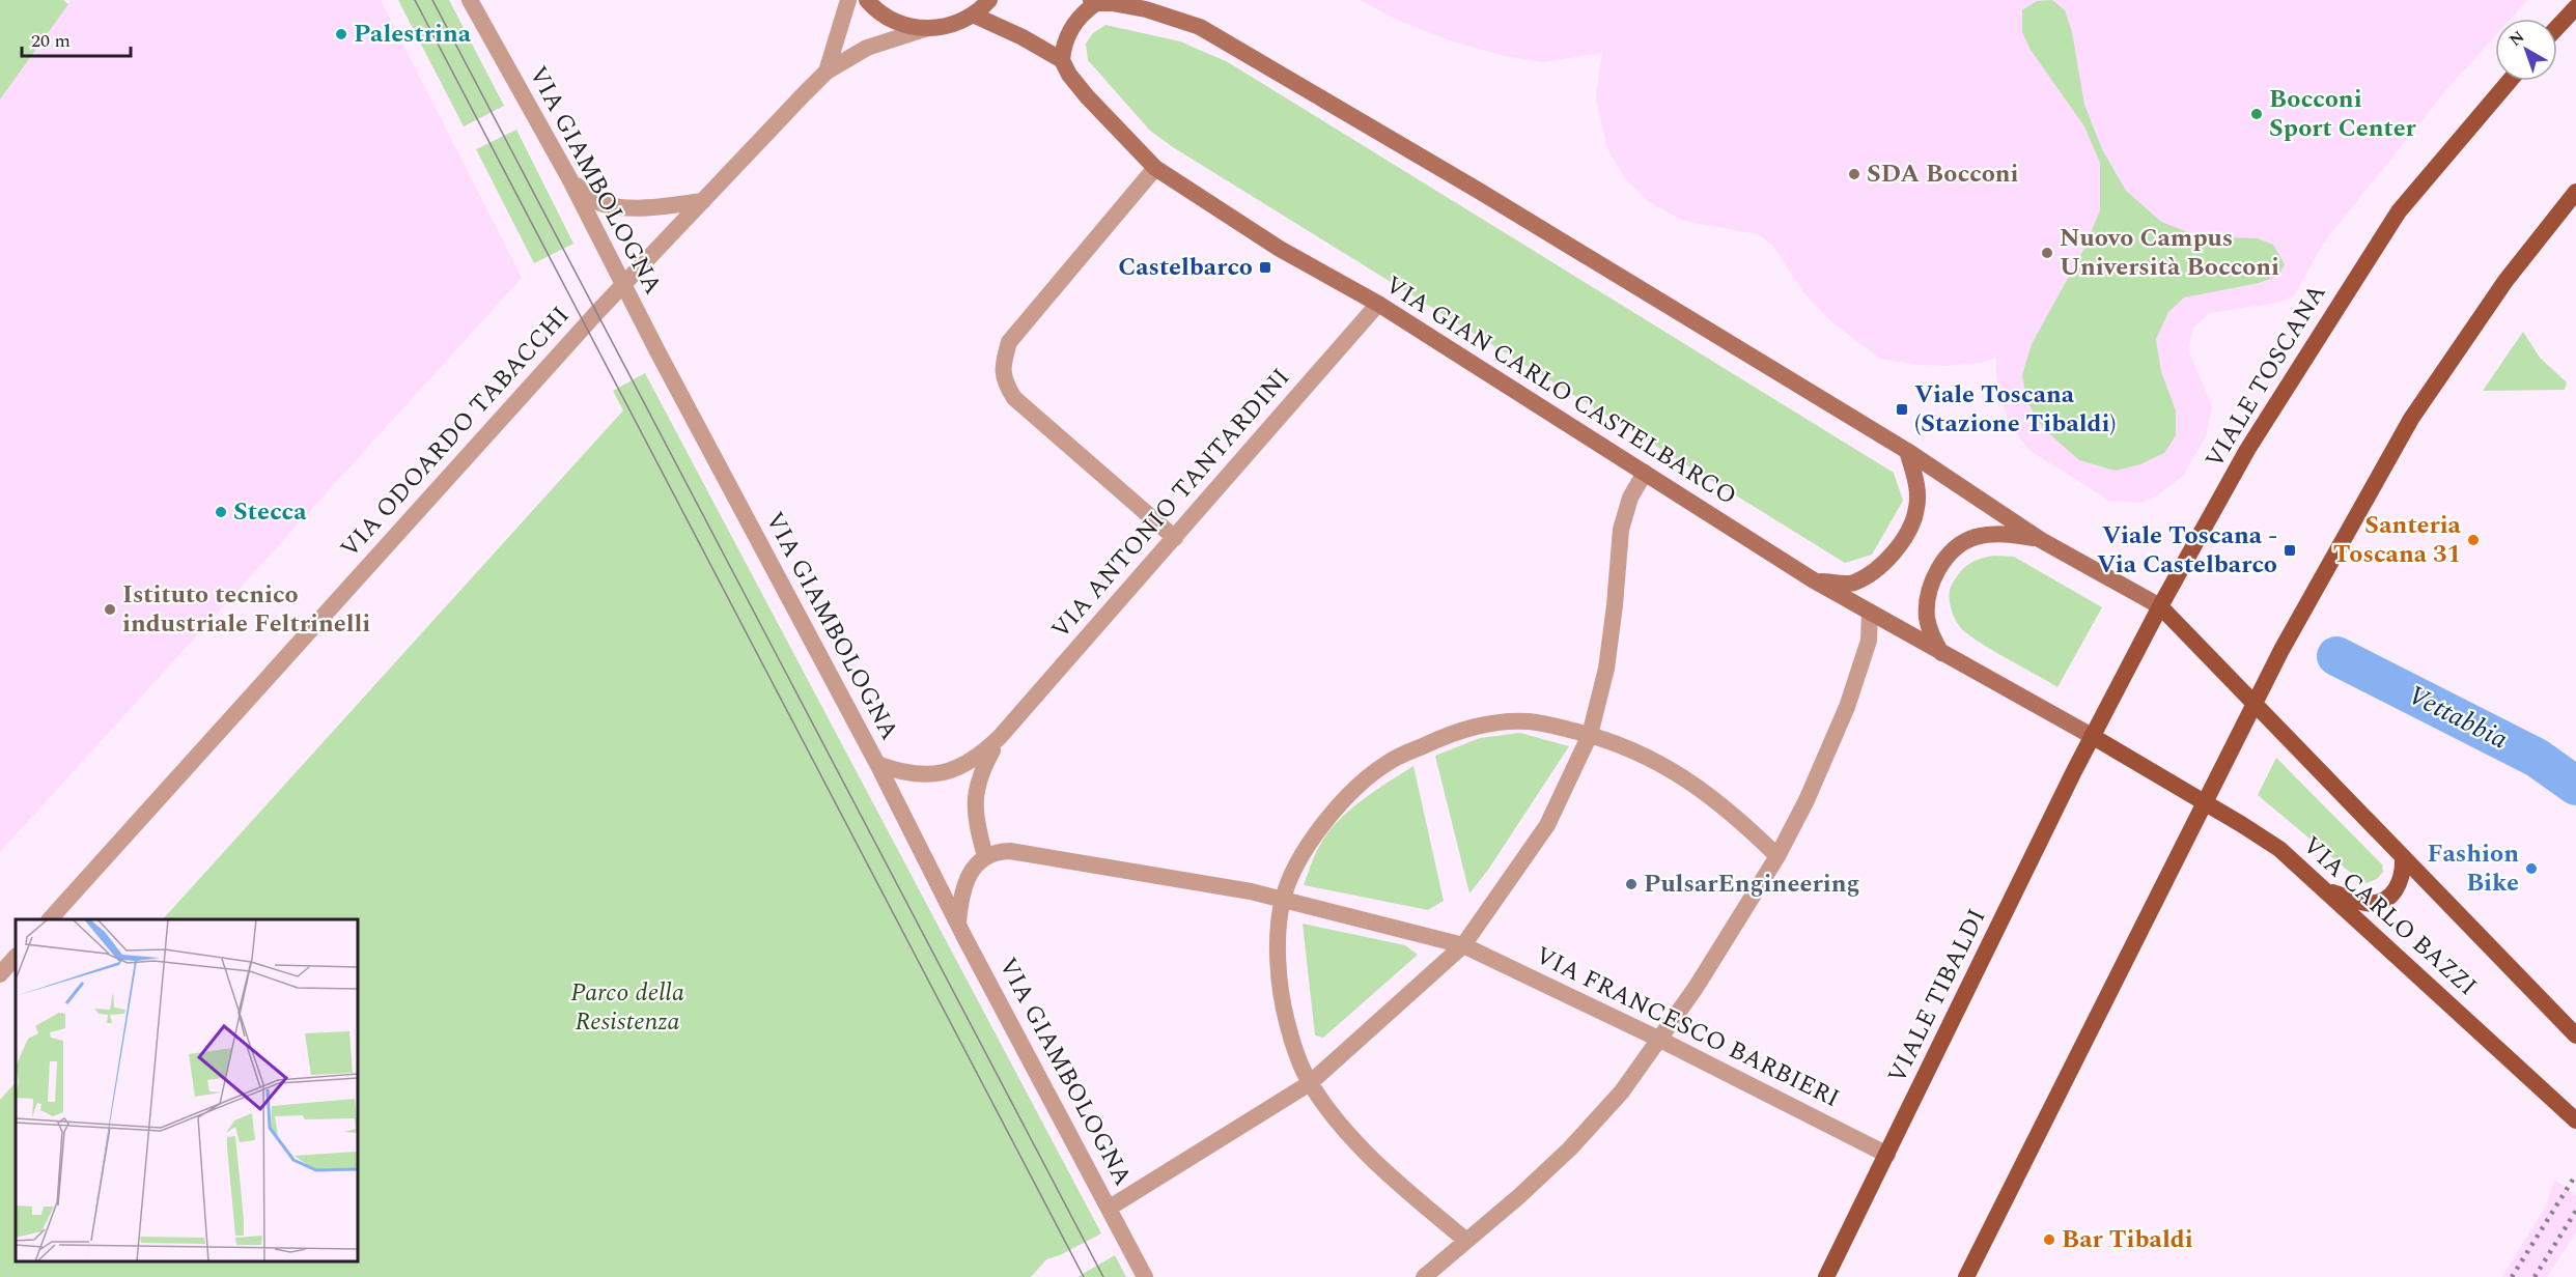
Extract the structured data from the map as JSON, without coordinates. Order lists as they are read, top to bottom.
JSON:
{
  "streets": {
    "main road": [
      "VIALE TOSCANA",
      "VIA GIAN CARLO CASTELBARCO",
      "VIA CARLO BAZZI",
      "VIALE TIBALDI"
    ],
    "street": [
      "VIA GIAMBOLOGNA",
      "VIA ODOARDO TABACCHI",
      "VIA ANTONIO TANTARDINI",
      "VIA FRANCESCO BARBIERI"
    ]
  },
  "crossings": [
    ["VIA GIAMBOLOGNA", "VIA ODOARDO TABACCHI"],
    ["VIA GIAMBOLOGNA", "VIA ANTONIO TANTARDINI"],
    ["VIALE TOSCANA", "VIA GIAN CARLO CASTELBARCO"],
    ["VIALE TOSCANA", "VIA CARLO BAZZI"],
    ["VIALE TOSCANA", "VIALE TIBALDI"],
    ["VIA GIAN CARLO CASTELBARCO", "VIA ANTONIO TANTARDINI"],
    ["VIA GIAN CARLO CASTELBARCO", "VIA CARLO BAZZI"],
    ["VIA GIAN CARLO CASTELBARCO", "VIALE TIBALDI"],
    ["VIA ANTONIO TANTARDINI", "VIA FRANCESCO BARBIERI"],
    ["VIALE TIBALDI", "VIA FRANCESCO BARBIERI"]
  ],
  "water": ["Vettabbia"],
  "parks": ["Parco della Resistenza"],
  "places": {
    "other": [
      "Palestrina",
      "Bocconi Sport Center",
      "SDA Bocconi",
      "Nuovo Campus Università Bocconi",
      "Stecca",
      "Santeria Toscana 31",
      "Istituto tecnico industriale Feltrinelli",
      "Fashion Bike",
      "PulsarEngineering",
      "Bar Tibaldi"
    ],
    "transit": ["Castelbarco", "Viale Toscana (Stazione Tibaldi)", "Viale Toscana - Via Castelbarco"]
  },
  "scale_bar": "20 m",
  "north": "top left"
}
